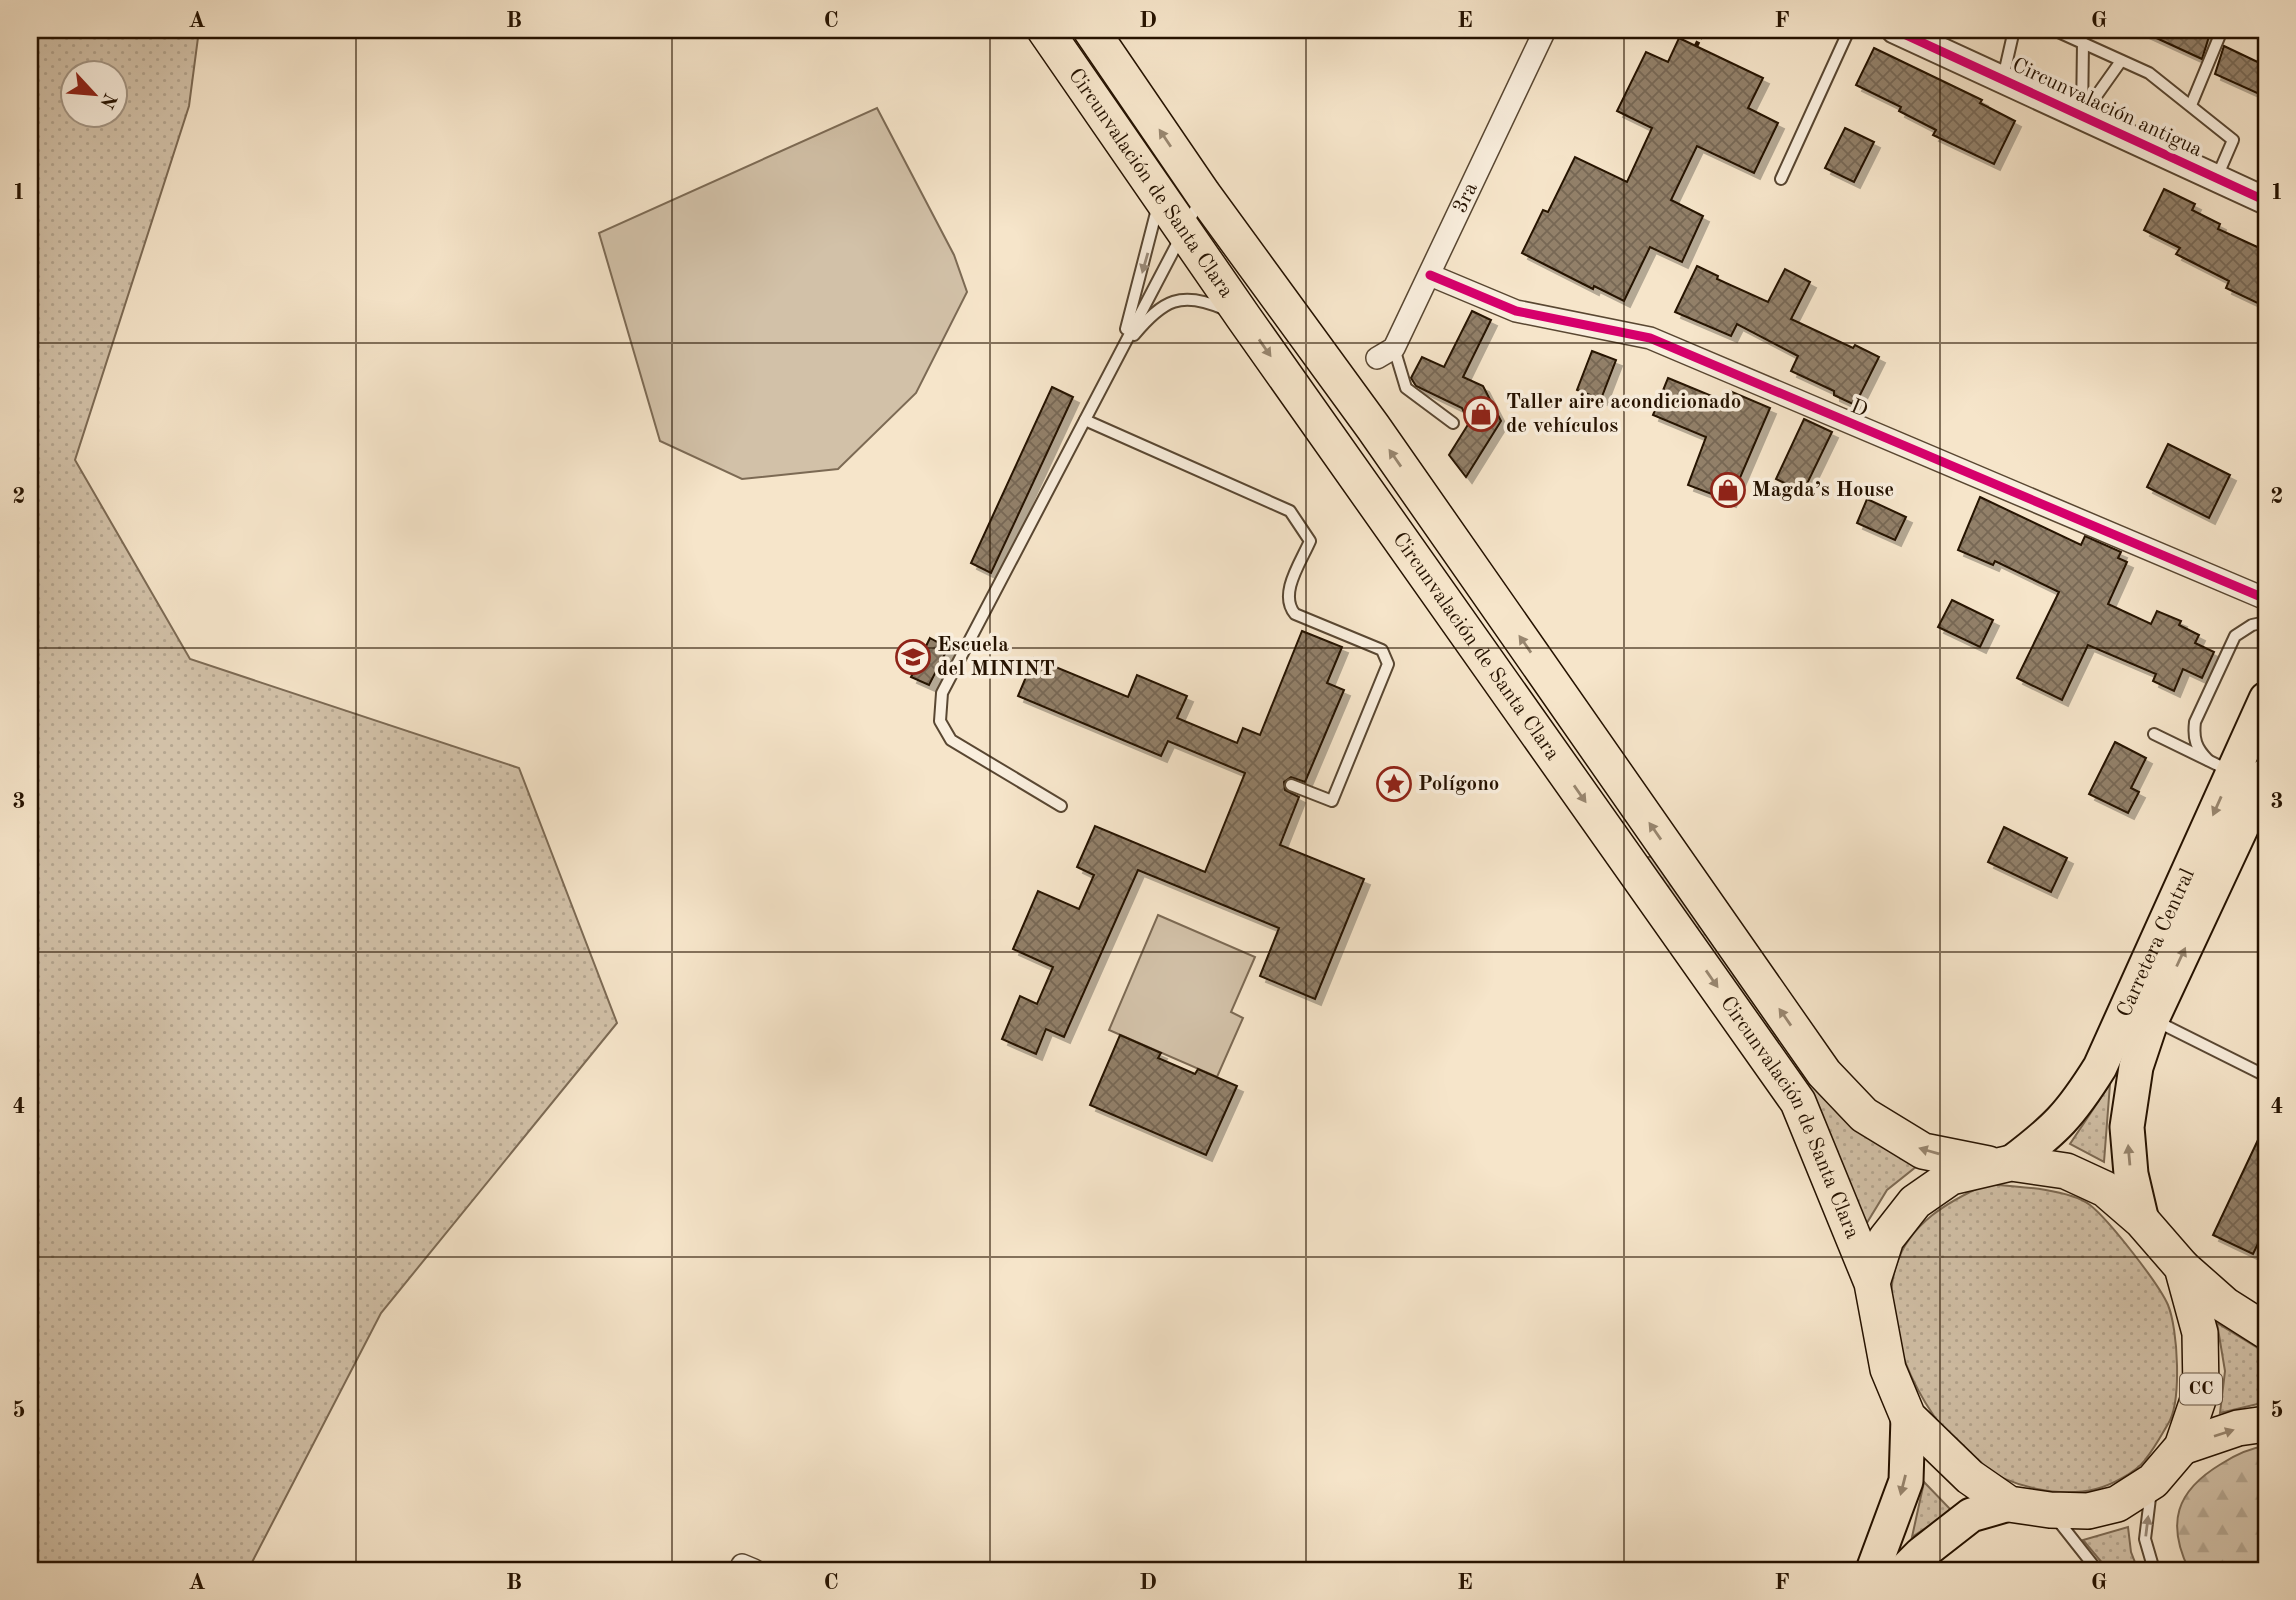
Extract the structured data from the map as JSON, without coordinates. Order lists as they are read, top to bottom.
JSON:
{
  "streets": {
    "highway": ["Circunvalación de Santa Clara", "CC"],
    "main road": ["Carretera Central"],
    "street": ["Circunvalación antigua", "3ra", "D"]
  },
  "crossings": [
    ["Circunvalación de Santa Clara", "Carretera Central"],
    ["Circunvalación de Santa Clara", "CC"],
    ["3ra", "D"],
    ["Carretera Central", "CC"]
  ],
  "places": {
    "shop": ["Taller aire acondicionado de vehículos", "Magda’s House"],
    "school or university": ["Escuela del MININT"],
    "place": ["Polígono"]
  },
  "north": "bottom right",
  "grid": {
    "columns": [
      "A",
      "B",
      "C",
      "D",
      "E",
      "F",
      "G"
    ],
    "rows": [
      "1",
      "2",
      "3",
      "4",
      "5"
    ]
  }
}
